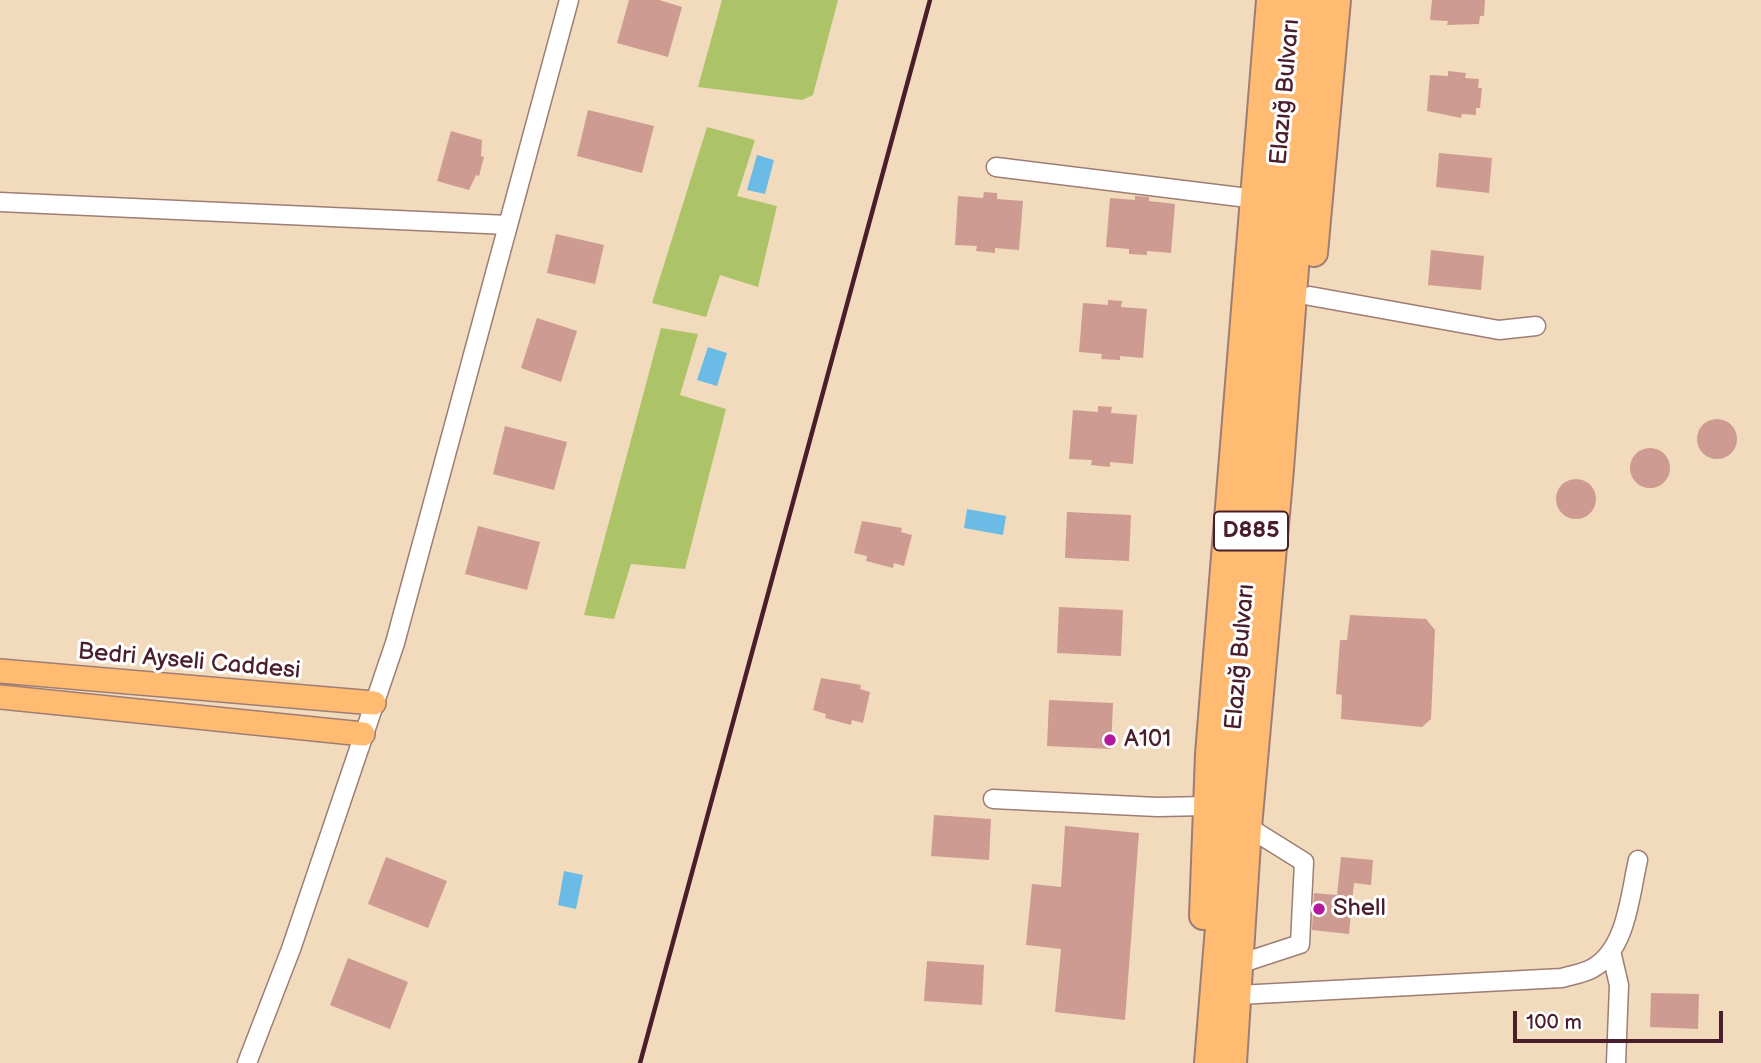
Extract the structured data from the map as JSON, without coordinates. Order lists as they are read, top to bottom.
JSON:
{
  "streets": {
    "highway": ["Elazığ Bulvarı", "D885"],
    "main road": ["Bedri Ayseli Caddesi"]
  },
  "places": ["A101", "Shell"],
  "scale_bar": "100 m"
}
